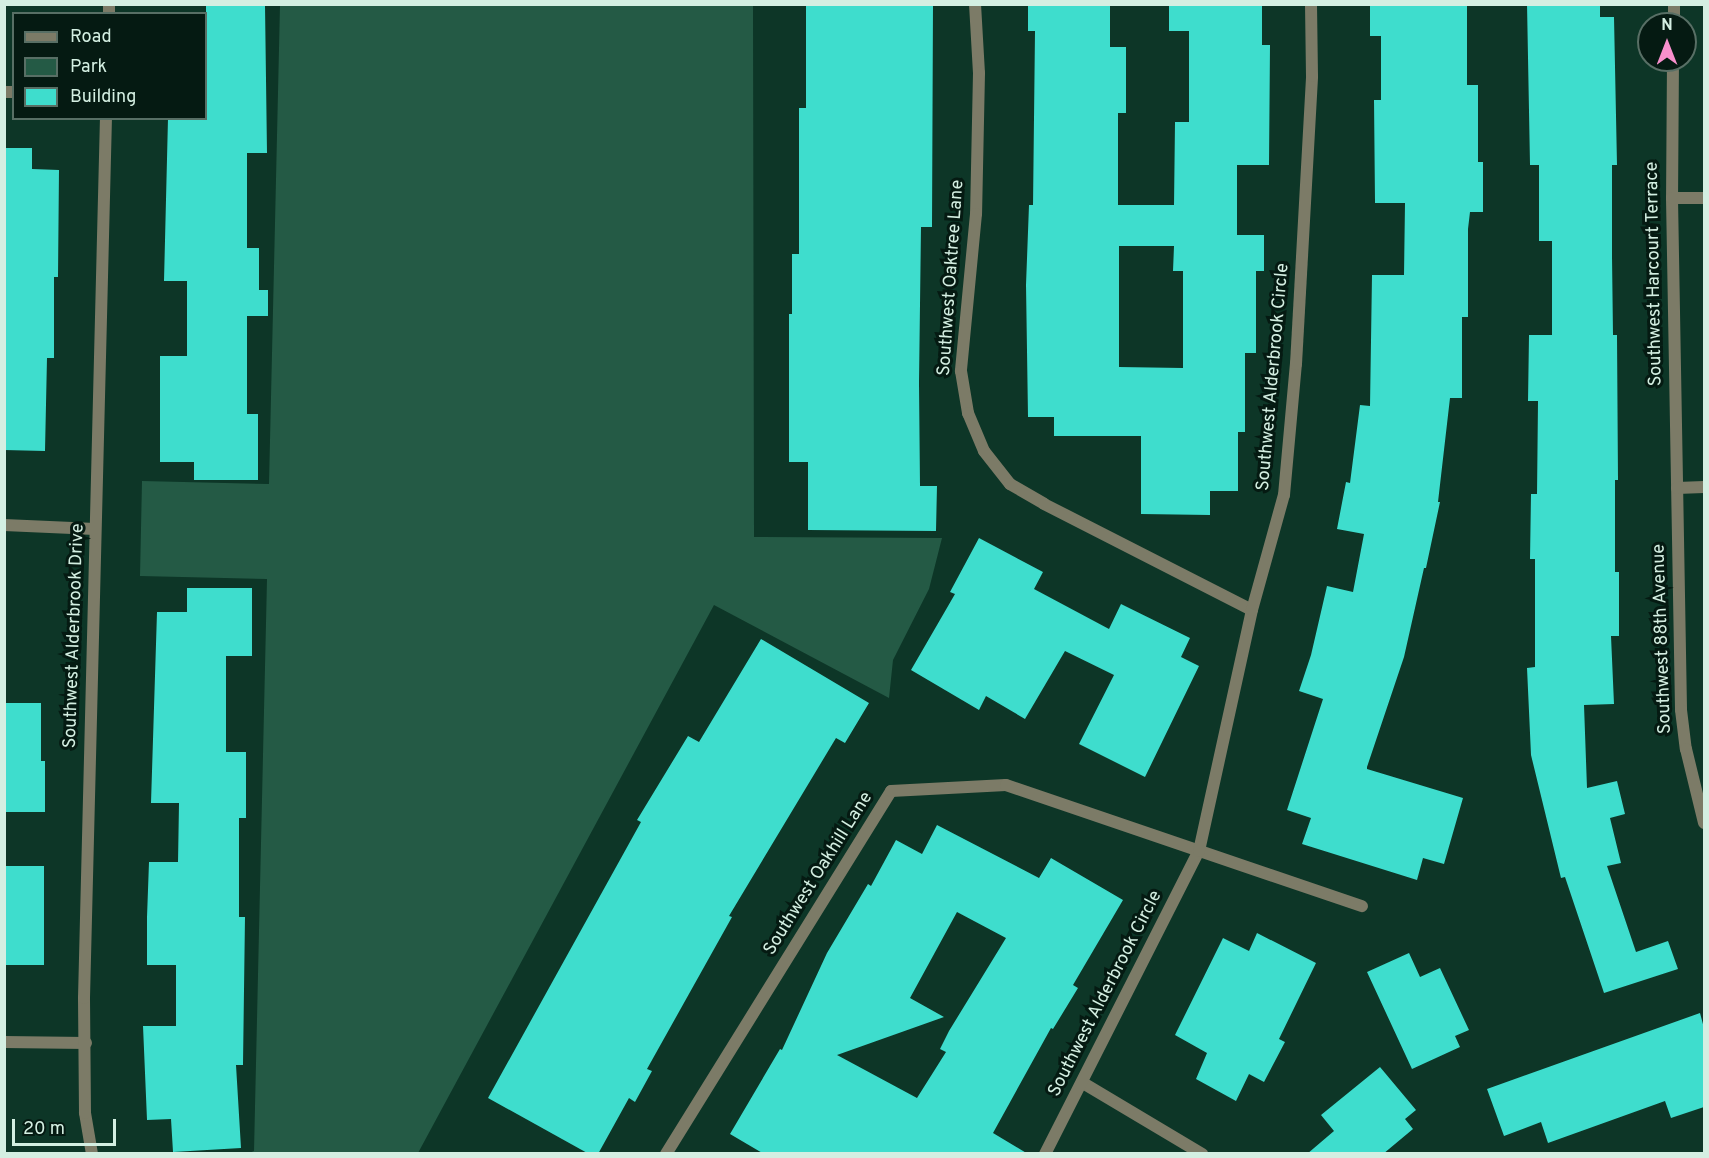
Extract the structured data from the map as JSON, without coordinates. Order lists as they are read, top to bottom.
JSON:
{
  "streets": {
    "street": [
      "Southwest Harcourt Terrace",
      "Southwest Oaktree Lane",
      "Southwest Alderbrook Circle",
      "Southwest Alderbrook Drive",
      "Southwest 88th Avenue",
      "Southwest Oakhill Lane"
    ]
  },
  "crossings": [
    ["Southwest Harcourt Terrace", "Southwest 88th Avenue"],
    ["Southwest Oaktree Lane", "Southwest Alderbrook Circle"],
    ["Southwest Alderbrook Circle", "Southwest Oakhill Lane"]
  ],
  "legend": ["Road", "Park", "Building"],
  "scale_bar": "20 m",
  "north": "top"
}
